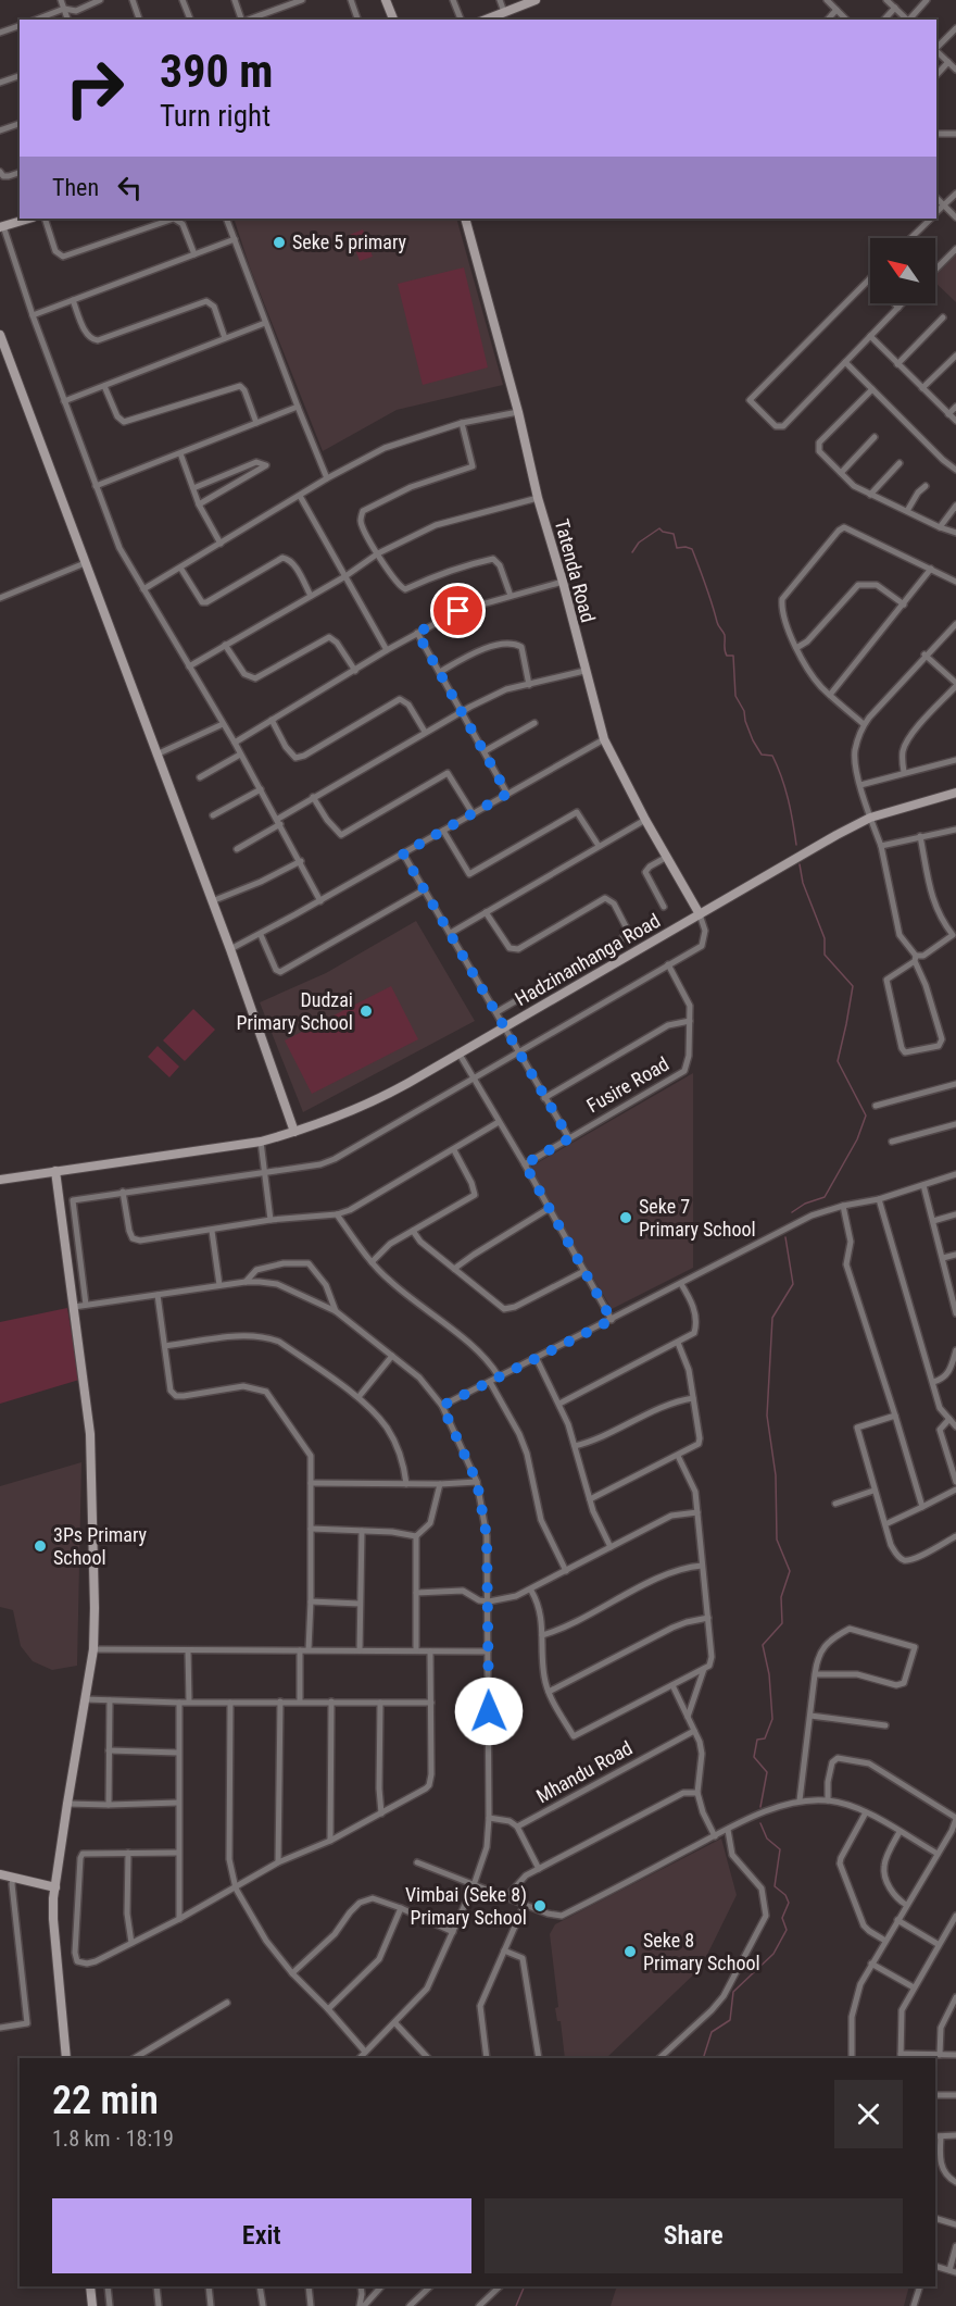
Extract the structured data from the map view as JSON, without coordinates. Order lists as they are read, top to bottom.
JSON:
{
  "streets": {
    "street": [
      "Tatenda Road",
      "Hadzinanhanga Road",
      "Fusire Road",
      "Mhandu Road"
    ]
  },
  "crossings": [
    ["Tatenda Road", "Hadzinanhanga Road"]
  ],
  "places": [
    "Seke 5 primary",
    "Dudzai Primary School",
    "Seke 7 Primary School",
    "3Ps Primary School",
    "Vimbai (Seke 8) Primary School",
    "Seke 8 Primary School"
  ],
  "north": "top left",
  "page": {
    "turn": ["390 m", "Turn right"],
    "then": "Then",
    "heading": ["22 min", "1.8 km · 18:19"],
    "buttons": ["Exit", "Share"]
  }
}
